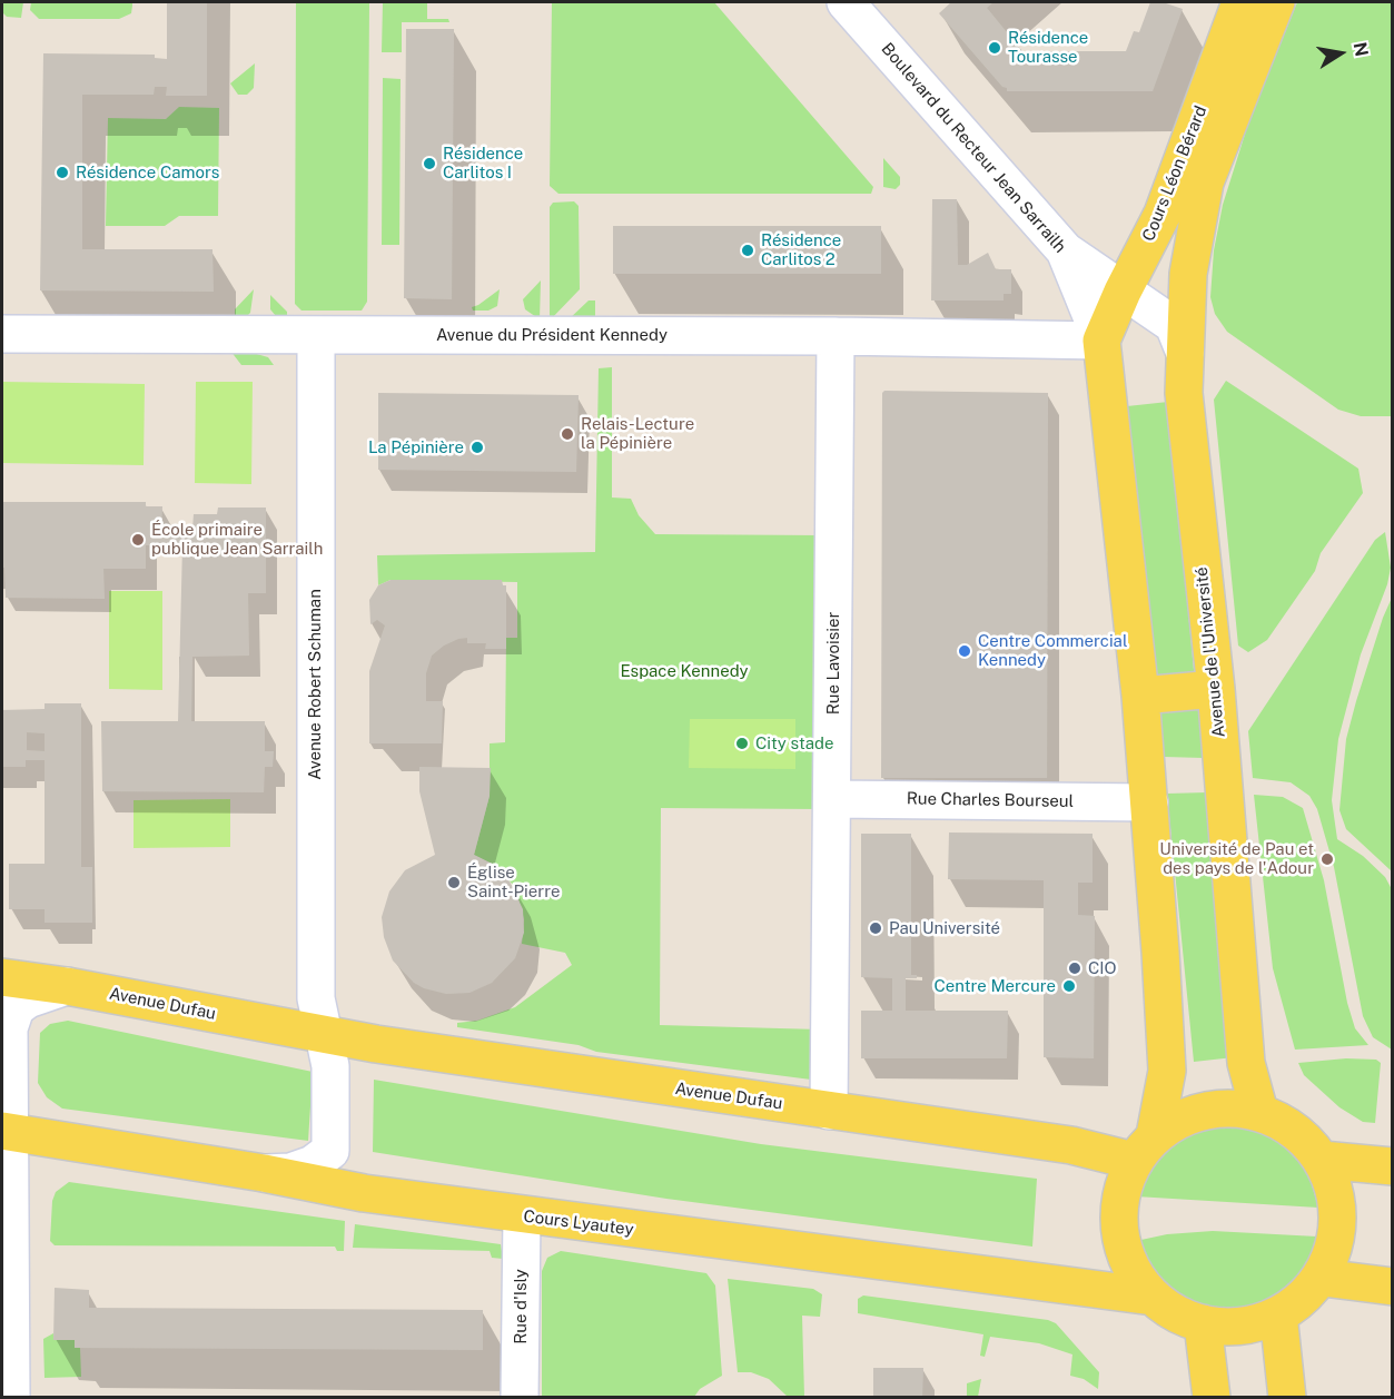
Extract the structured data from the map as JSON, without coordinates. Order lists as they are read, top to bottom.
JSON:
{
  "streets": {
    "main road": [
      "Cours Léon Bérard",
      "Avenue de l'Université",
      "Avenue Dufau",
      "Cours Lyautey"
    ],
    "street": [
      "Boulevard du Recteur Jean Sarrailh",
      "Avenue du Président Kennedy",
      "Rue Lavoisier",
      "Avenue Robert Schuman",
      "Rue Charles Bourseul",
      "Rue d'Isly"
    ]
  },
  "crossings": [
    ["Boulevard du Recteur Jean Sarrailh", "Cours Léon Bérard"],
    ["Boulevard du Recteur Jean Sarrailh", "Avenue du Président Kennedy"],
    ["Boulevard du Recteur Jean Sarrailh", "Avenue de l'Université"],
    ["Cours Léon Bérard", "Avenue du Président Kennedy"],
    ["Cours Léon Bérard", "Avenue de l'Université"],
    ["Avenue du Président Kennedy", "Rue Lavoisier"],
    ["Avenue du Président Kennedy", "Avenue Robert Schuman"],
    ["Avenue de l'Université", "Avenue Dufau"],
    ["Avenue de l'Université", "Cours Lyautey"],
    ["Rue Lavoisier", "Rue Charles Bourseul"],
    ["Rue Lavoisier", "Avenue Dufau"],
    ["Avenue Robert Schuman", "Avenue Dufau"],
    ["Avenue Dufau", "Cours Lyautey"],
    ["Cours Lyautey", "Rue d'Isly"]
  ],
  "parks": ["Espace Kennedy"],
  "places": [
    "Résidence Tourasse",
    "Résidence Carlitos I",
    "Résidence Camors",
    "Résidence Carlitos 2",
    "Relais-Lecture la Pépinière",
    "La Pépinière",
    "École primaire publique Jean Sarrailh",
    "Centre Commercial Kennedy",
    "City stade",
    "Université de Pau et des pays de l'Adour",
    "Église Saint-Pierre",
    "Pau Université",
    "CIO",
    "Centre Mercure"
  ],
  "north": "right"
}
